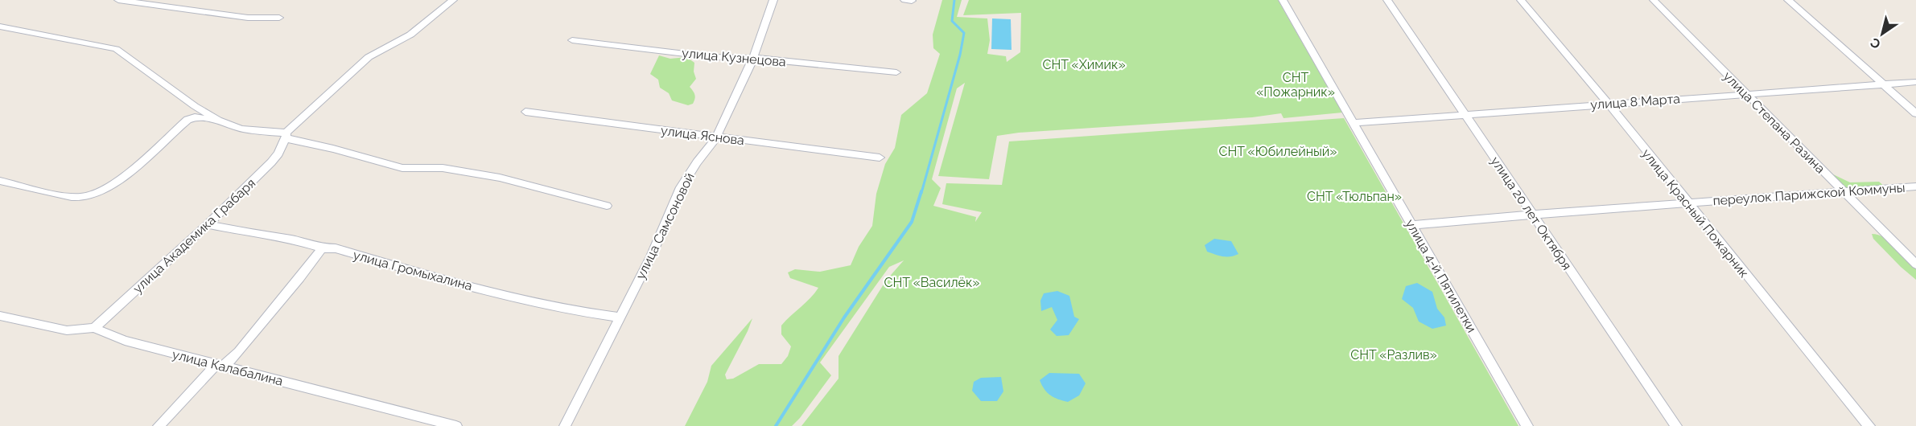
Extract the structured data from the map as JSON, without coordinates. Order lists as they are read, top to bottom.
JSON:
{
  "streets": {
    "street": [
      "улица Кузнецова",
      "улица 8 Марта",
      "улица Степана Разина",
      "улица Яснова",
      "переулок Парижской Коммуны",
      "улица 20 лет Октября",
      "улица Красный Пожарник",
      "улица Самсоновой",
      "улица Академика Грабаря",
      "улица Громыхалина",
      "улица 4-й Пятилетки",
      "улица Калабалина"
    ]
  },
  "crossings": [
    ["улица Кузнецова", "улица Самсоновой"],
    ["улица 8 Марта", "улица Степана Разина"],
    ["улица 8 Марта", "улица 20 лет Октября"],
    ["улица 8 Марта", "улица Красный Пожарник"],
    ["улица 8 Марта", "улица 4-й Пятилетки"],
    ["улица Степана Разина", "переулок Парижской Коммуны"],
    ["улица Яснова", "улица Самсоновой"],
    ["переулок Парижской Коммуны", "улица 20 лет Октября"],
    ["переулок Парижской Коммуны", "улица Красный Пожарник"],
    ["переулок Парижской Коммуны", "улица 4-й Пятилетки"],
    ["улица Самсоновой", "улица Громыхалина"],
    ["улица Академика Грабаря", "улица Громыхалина"],
    ["улица Академика Грабаря", "улица Калабалина"]
  ],
  "parks": [
    "СНТ «Химик»",
    "СНТ «Пожарник»",
    "СНТ «Юбилейный»",
    "СНТ «Тюльпан»",
    "СНТ «Василёк»",
    "СНТ «Разлив»"
  ],
  "north": "bottom left"
}
